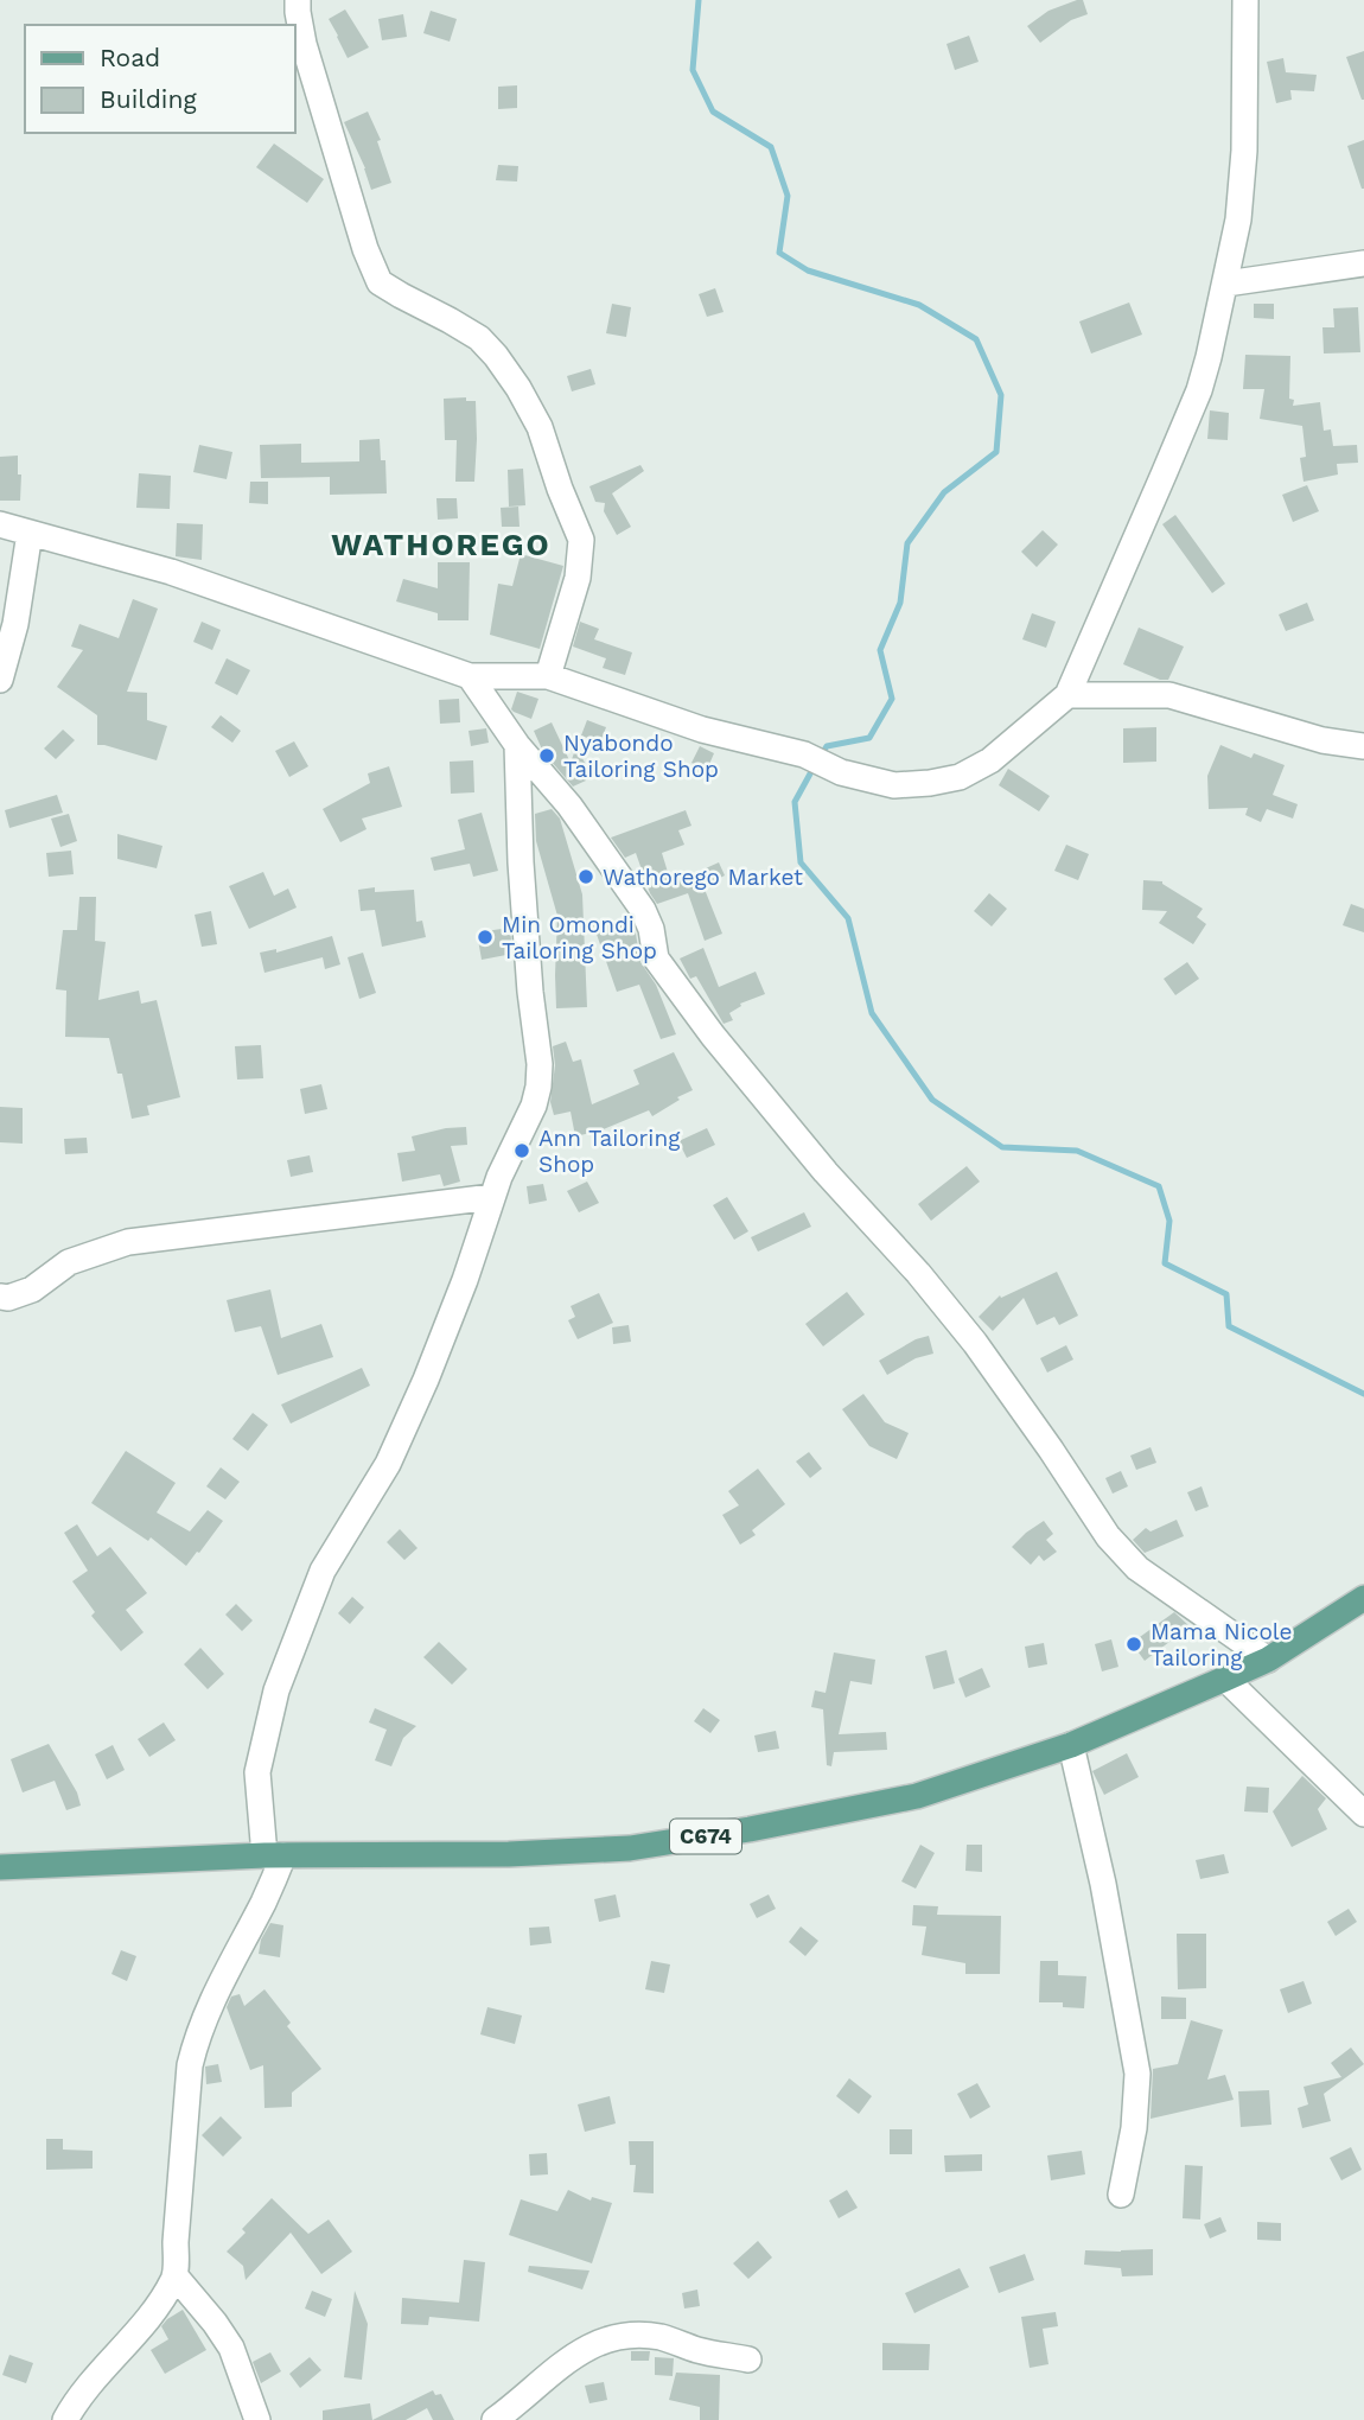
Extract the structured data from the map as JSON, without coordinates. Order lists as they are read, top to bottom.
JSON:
{
  "streets": {
    "main road": ["C674"]
  },
  "districts": ["WATHOREGO"],
  "places": [
    "Nyabondo Tailoring Shop",
    "Wathorego Market",
    "Min Omondi Tailoring Shop",
    "Ann Tailoring Shop",
    "Mama Nicole Tailoring"
  ],
  "legend": ["Road", "Building"]
}
